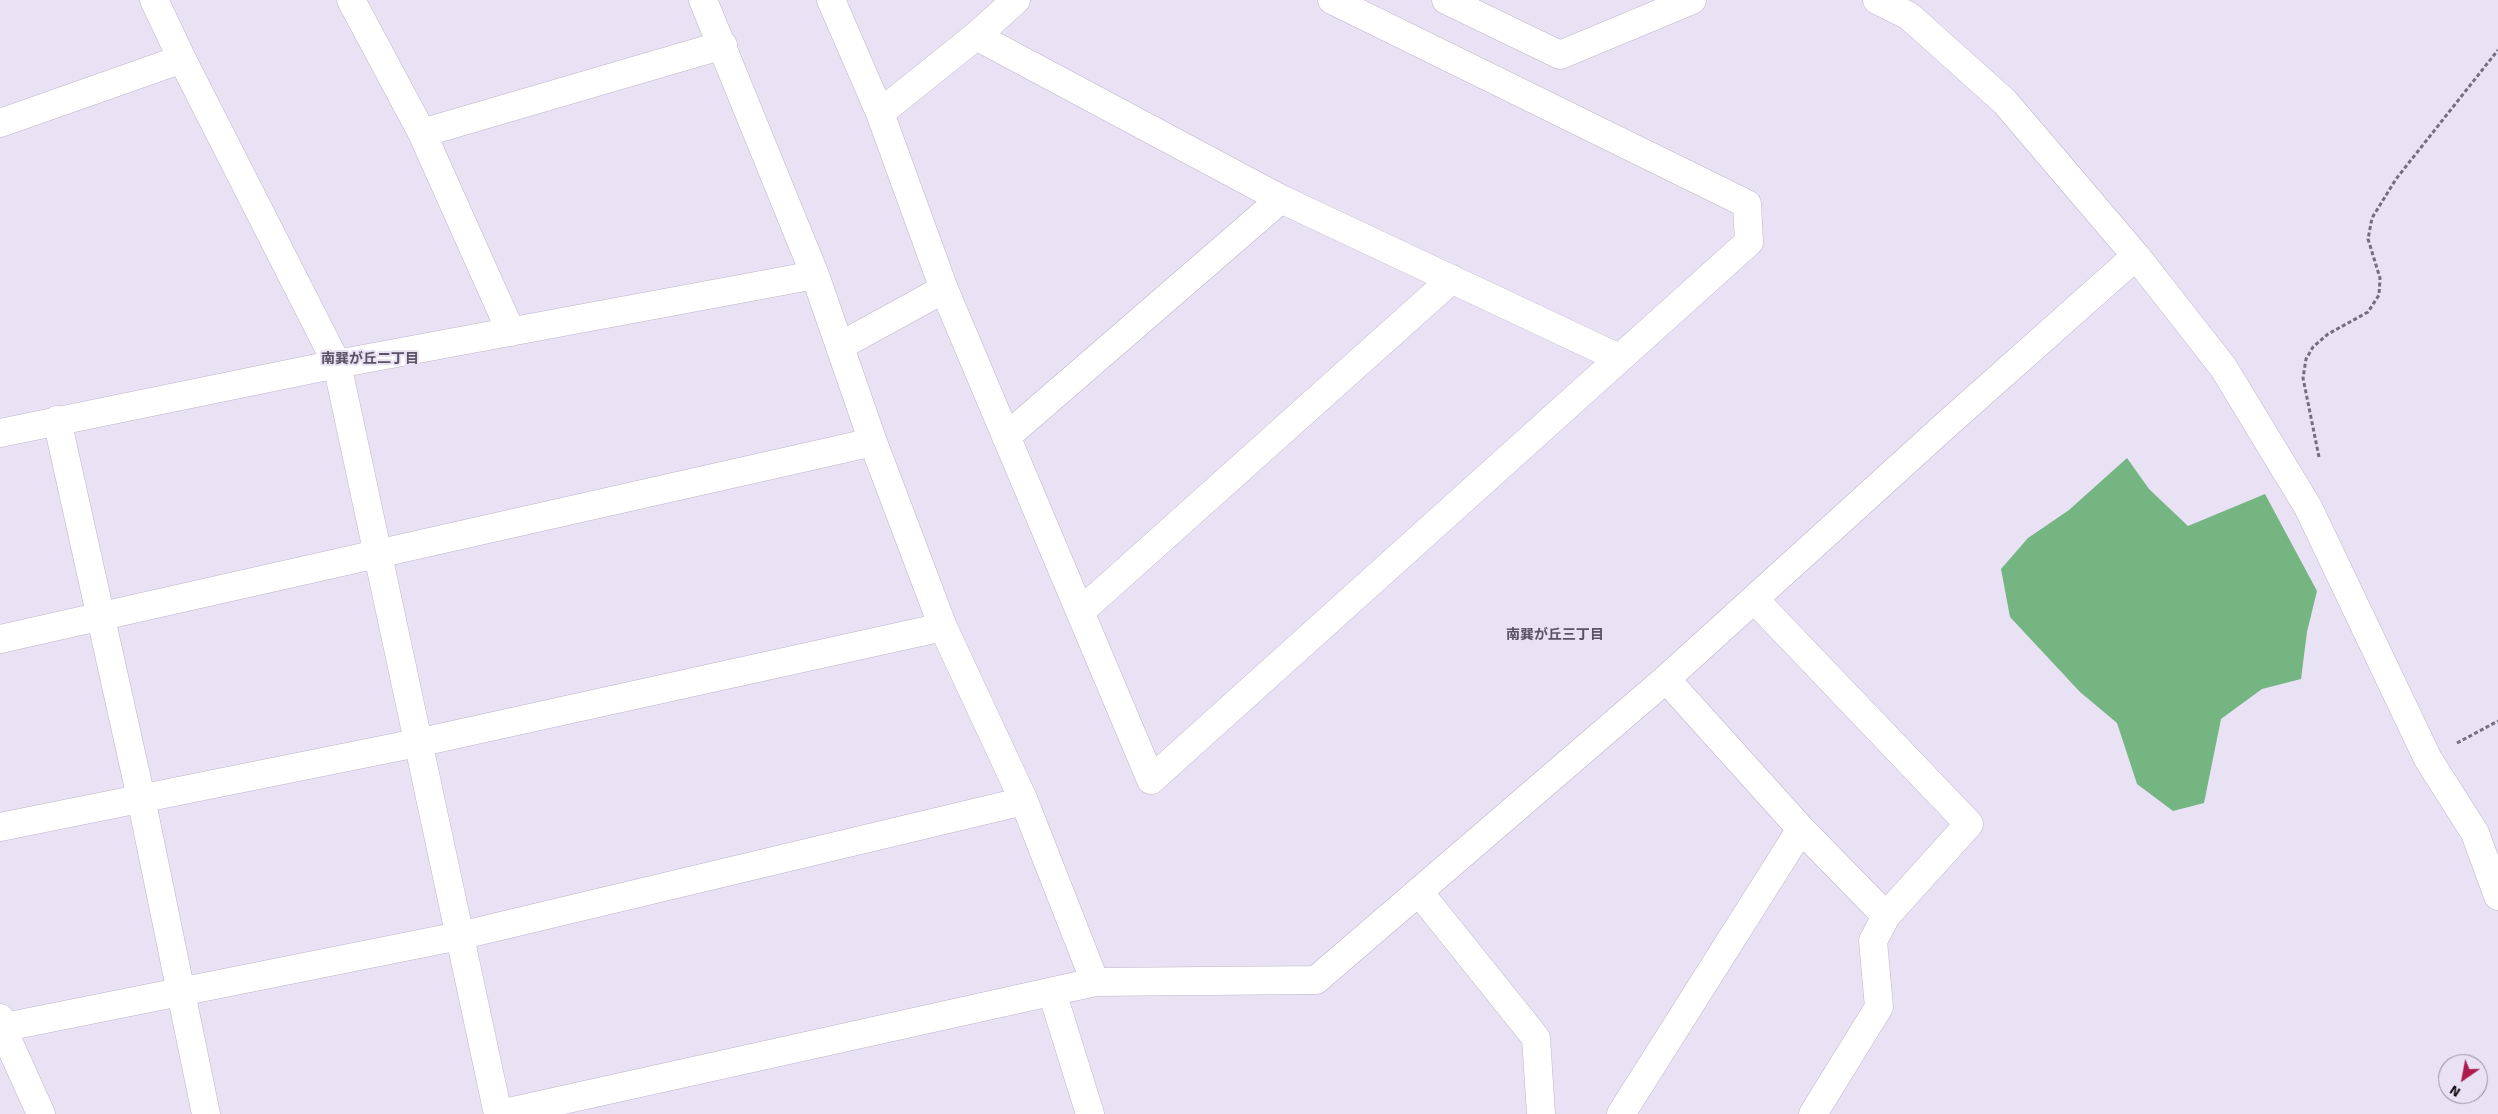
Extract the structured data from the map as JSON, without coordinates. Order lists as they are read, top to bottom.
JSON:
{
  "districts": ["南巽が丘二丁目", "南巽が丘三丁目"],
  "north": "bottom left"
}
